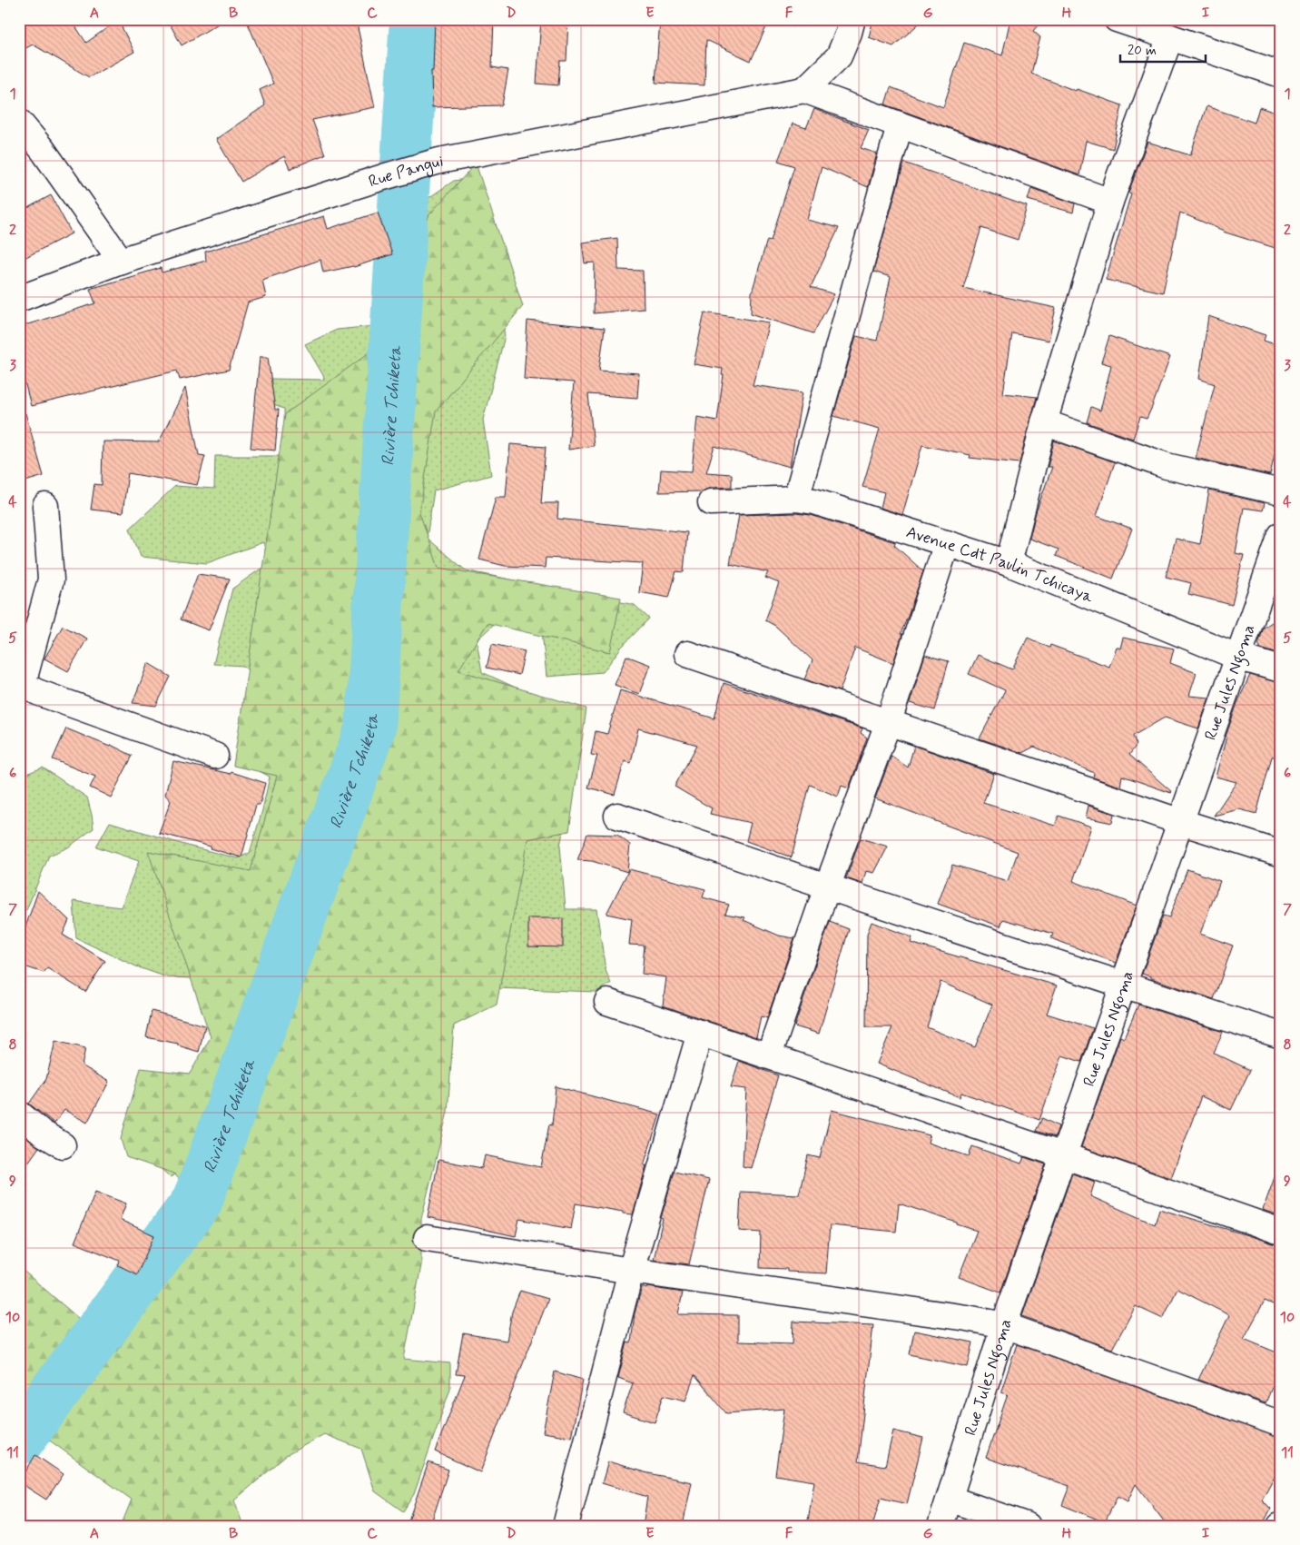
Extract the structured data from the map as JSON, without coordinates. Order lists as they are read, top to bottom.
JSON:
{
  "streets": {
    "street": ["Rue Pangui", "Avenue Cdt Paulin Tchicaya", "Rue Jules Ngoma"]
  },
  "crossings": [
    ["Avenue Cdt Paulin Tchicaya", "Rue Jules Ngoma"]
  ],
  "water": ["Rivière Tchiketa"],
  "scale_bar": "20 m",
  "grid": {
    "columns": [
      "A",
      "B",
      "C",
      "D",
      "E",
      "F",
      "G",
      "H",
      "I"
    ],
    "rows": [
      "1",
      "2",
      "3",
      "4",
      "5",
      "6",
      "7",
      "8",
      "9",
      "10",
      "11"
    ]
  }
}
